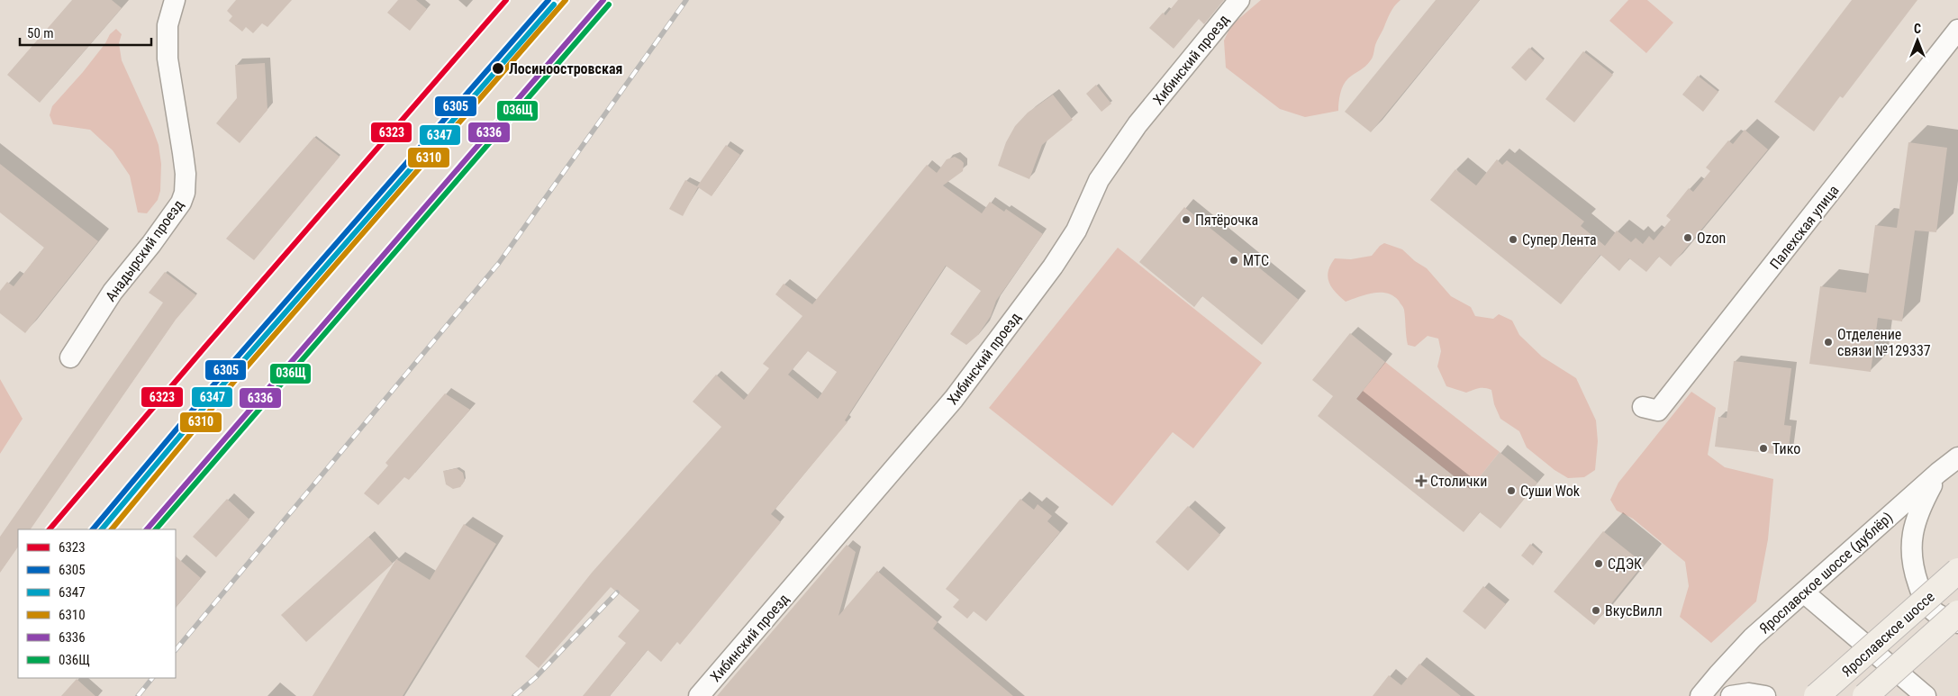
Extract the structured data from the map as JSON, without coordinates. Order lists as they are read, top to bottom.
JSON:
{
  "streets": {
    "main road": ["Ярославское шоссе"],
    "street": [
      "Хибинский проезд",
      "Палехская улица",
      "Анадырский проезд",
      "Ярославское шоссе (дублёр)"
    ]
  },
  "places": {
    "other": [
      "Лосиноостровская",
      "Пятёрочка",
      "Ozon",
      "Супер Лента",
      "МТС",
      "Отделение связи №129337",
      "Тико",
      "Суши Wok",
      "СДЭК",
      "ВкусВилл"
    ],
    "health": ["Столички"]
  },
  "lines": [
    "transit line 6323",
    "transit line 6305",
    "transit line 6310",
    "transit line 6336",
    "transit line 6347",
    "transit line 036Щ"
  ],
  "legend": [
    "6323",
    "6305",
    "6347",
    "6310",
    "6336",
    "036Щ"
  ],
  "scale_bar": "50 m",
  "north": "top"
}
